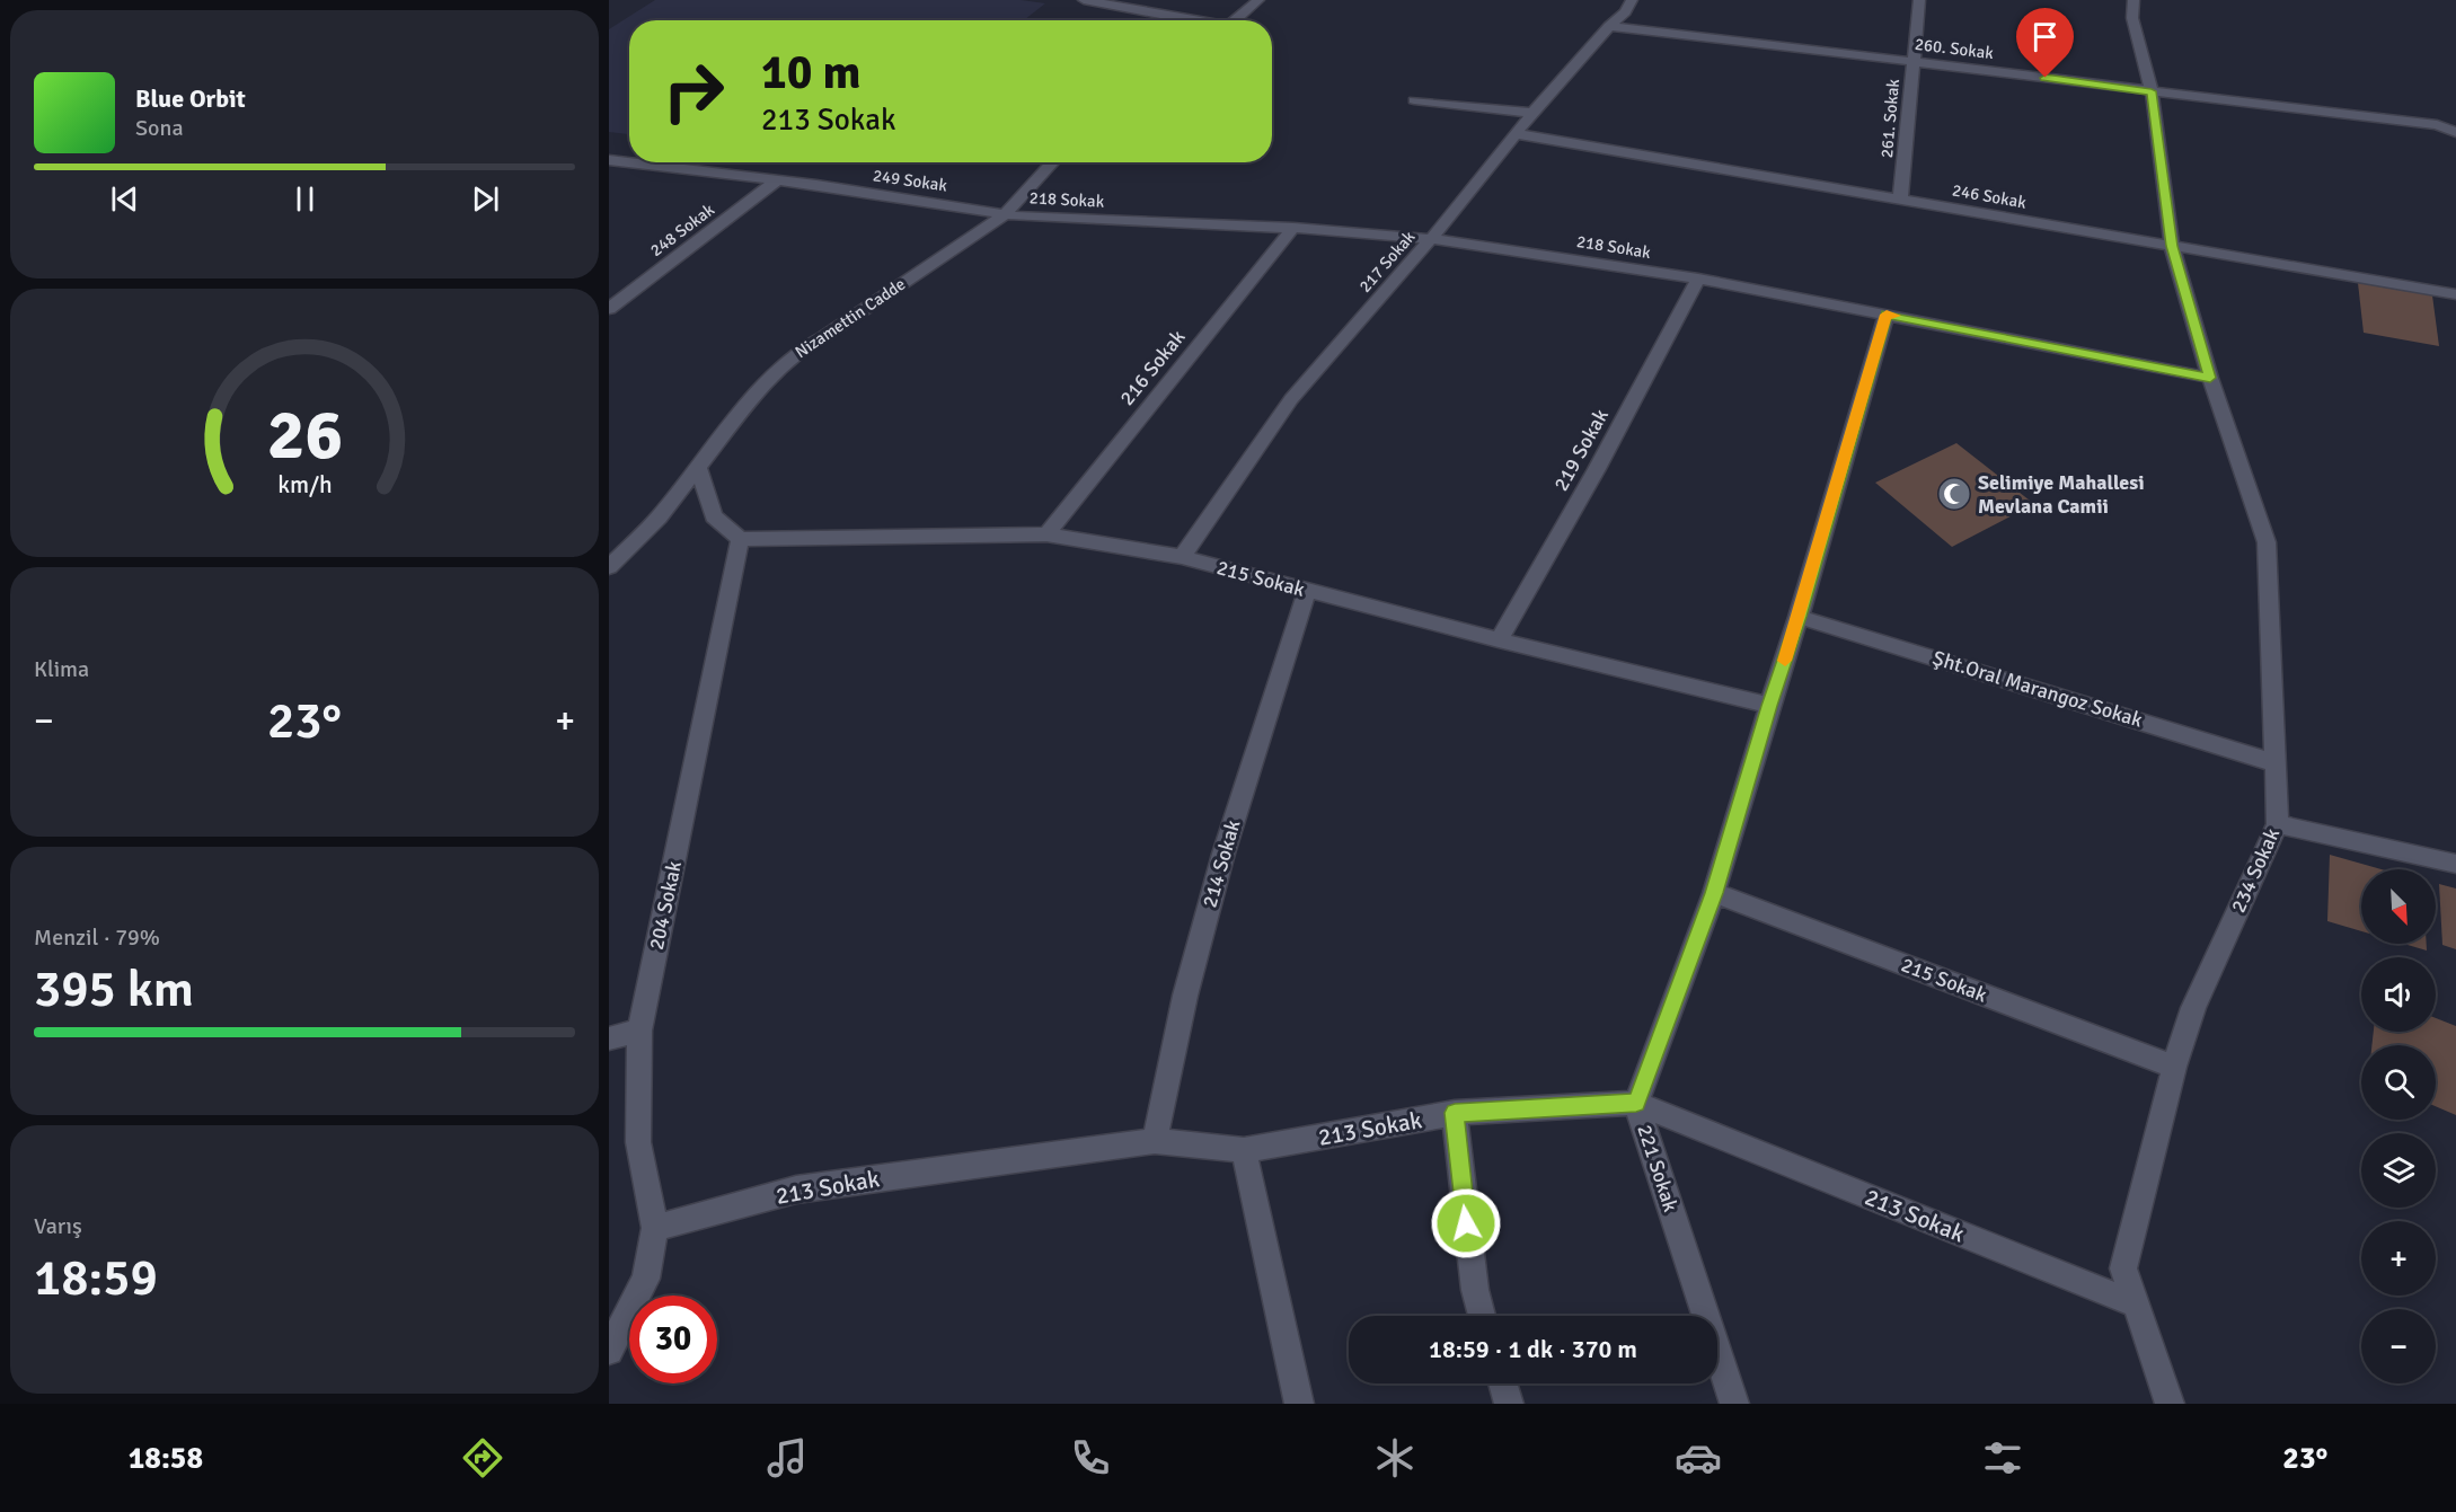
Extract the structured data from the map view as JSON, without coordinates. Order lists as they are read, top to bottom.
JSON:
{
  "streets": {
    "street": [
      "260. Sokak",
      "261. Sokak",
      "249 Sokak",
      "246 Sokak",
      "218 Sokak",
      "248 Sokak",
      "217 Sokak",
      "Nizamettin Cadde",
      "216 Sokak",
      "219 Sokak",
      "215 Sokak",
      "Şht.Oral Marangoz Sokak",
      "214 Sokak",
      "234 Sokak",
      "204 Sokak",
      "213 Sokak",
      "221 Sokak"
    ]
  },
  "crossings": [
    ["260. Sokak", "261. Sokak"],
    ["260. Sokak", "217 Sokak"],
    ["260. Sokak", "234 Sokak"],
    ["261. Sokak", "246 Sokak"],
    ["249 Sokak", "218 Sokak"],
    ["249 Sokak", "248 Sokak"],
    ["249 Sokak", "Nizamettin Cadde"],
    ["246 Sokak", "217 Sokak"],
    ["246 Sokak", "234 Sokak"],
    ["218 Sokak", "217 Sokak"],
    ["218 Sokak", "Nizamettin Cadde"],
    ["218 Sokak", "216 Sokak"],
    ["218 Sokak", "219 Sokak"],
    ["218 Sokak", "234 Sokak"],
    ["218 Sokak", "221 Sokak"],
    ["217 Sokak", "215 Sokak"],
    ["216 Sokak", "215 Sokak"],
    ["219 Sokak", "215 Sokak"],
    ["215 Sokak", "214 Sokak"],
    ["215 Sokak", "234 Sokak"],
    ["215 Sokak", "204 Sokak"],
    ["215 Sokak", "221 Sokak"],
    ["Şht.Oral Marangoz Sokak", "234 Sokak"],
    ["Şht.Oral Marangoz Sokak", "221 Sokak"],
    ["214 Sokak", "213 Sokak"],
    ["234 Sokak", "213 Sokak"],
    ["204 Sokak", "213 Sokak"],
    ["213 Sokak", "221 Sokak"]
  ],
  "places": {
    "mosque": ["Selimiye Mahallesi Mevlana Camii"]
  },
  "north": "bottom right",
  "page": {
    "turn": ["10 m", "213 Sokak"],
    "song": ["Blue Orbit", "Sona"],
    "tile": [
      "Klima",
      ["Menzil · 79%", "395 km"],
      ["Varış", "18:59"]
    ],
    "heat": ["−", "23°", "+"],
    "map_buttons": ["+", "−"],
    "limit": "30",
    "trip": "18:59 · 1 dk · 370 m",
    "tabs": ["18:58", "23°"],
    "gauge": ["26", "km/h"]
  }
}
